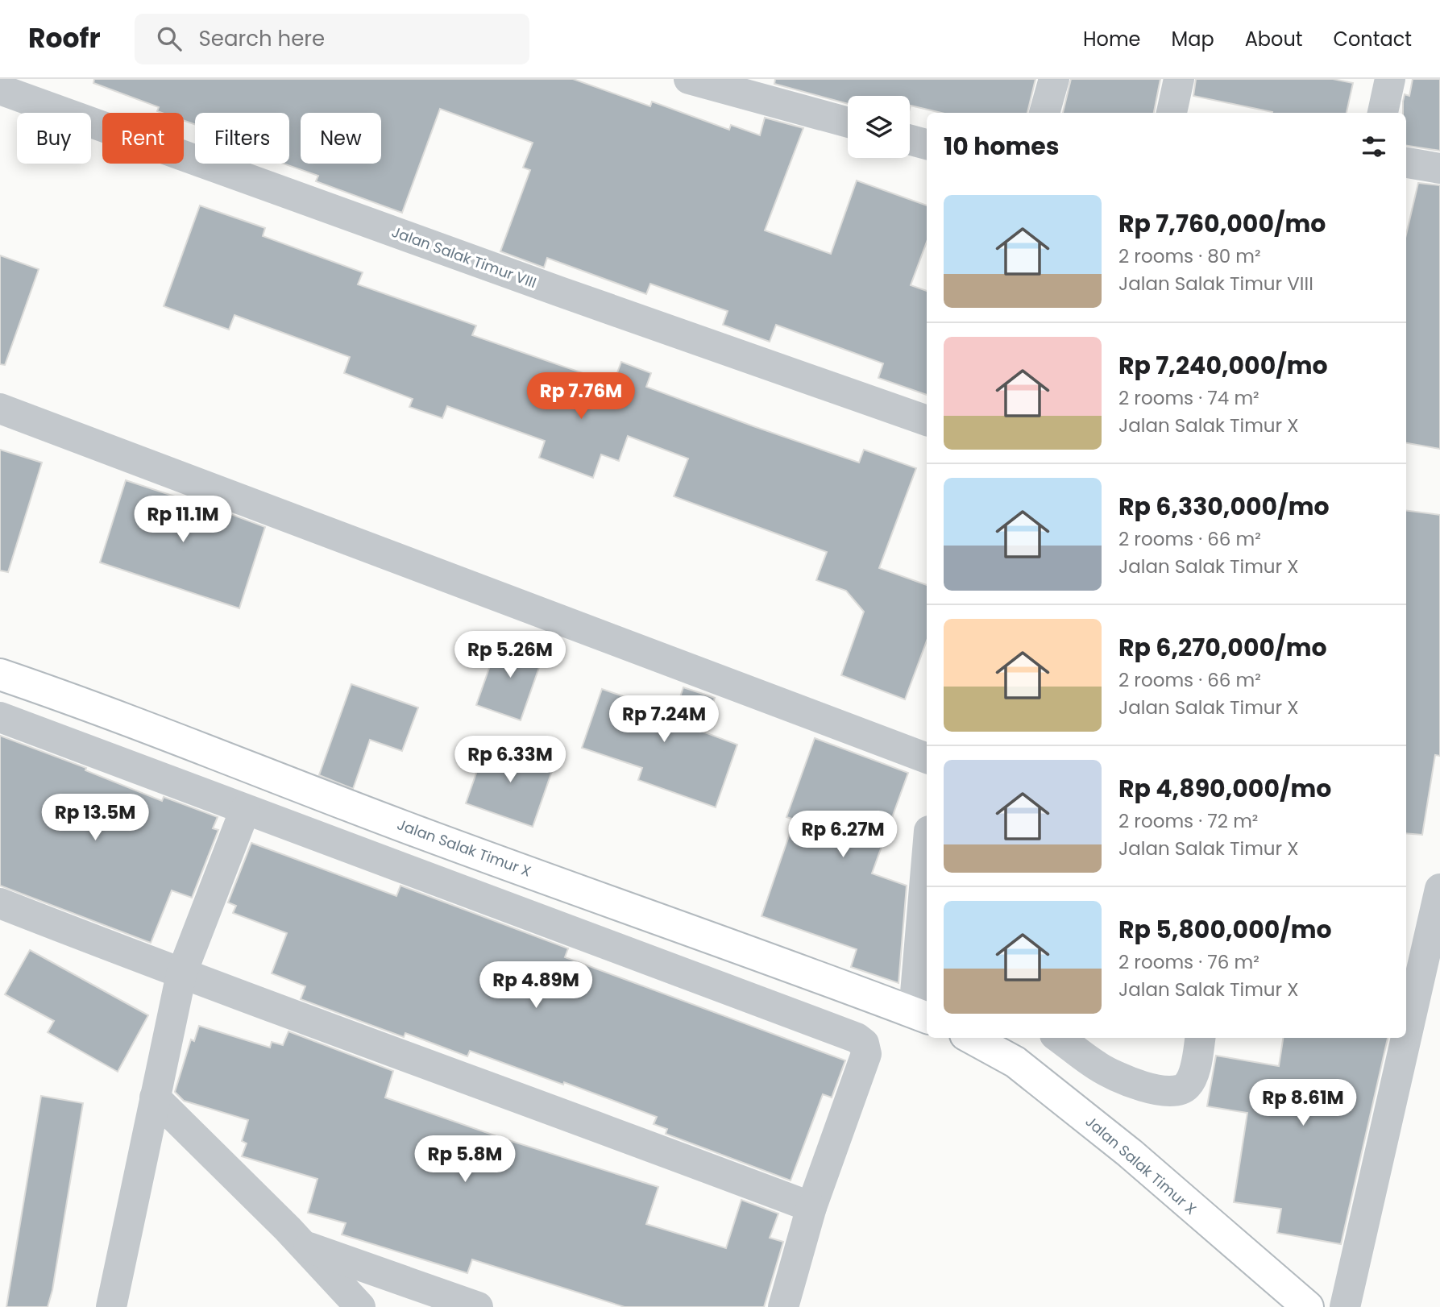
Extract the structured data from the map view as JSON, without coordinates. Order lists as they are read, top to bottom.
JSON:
{
  "streets": {
    "street": ["Jalan Salak Timur VIII", "Jalan Salak Timur X"]
  },
  "page": {
    "header": "Roofr",
    "search": "Search here",
    "nav": [
      "Home",
      "Map",
      "About",
      "Contact"
    ],
    "chip": [
      "Buy",
      "Rent",
      "Filters",
      "New"
    ],
    "heading": "10 homes",
    "list": [
      {
        "name": "Rp 7,760,000/mo",
        "note": "2 rooms · 80 m² · Jalan Salak Timur VIII"
      },
      {
        "name": "Rp 7,240,000/mo",
        "note": "2 rooms · 74 m² · Jalan Salak Timur X"
      },
      {
        "name": "Rp 6,330,000/mo",
        "note": "2 rooms · 66 m² · Jalan Salak Timur X"
      },
      {
        "name": "Rp 6,270,000/mo",
        "note": "2 rooms · 66 m² · Jalan Salak Timur X"
      },
      {
        "name": "Rp 4,890,000/mo",
        "note": "2 rooms · 72 m² · Jalan Salak Timur X"
      },
      {
        "name": "Rp 5,800,000/mo",
        "note": "2 rooms · 76 m² · Jalan Salak Timur X"
      }
    ],
    "price": [
      "Rp 7.76M",
      "Rp 11.1M",
      "Rp 5.26M",
      "Rp 7.24M",
      "Rp 6.33M",
      "Rp 13.5M",
      "Rp 6.27M",
      "Rp 4.89M",
      "Rp 8.61M",
      "Rp 5.8M"
    ]
  }
}
